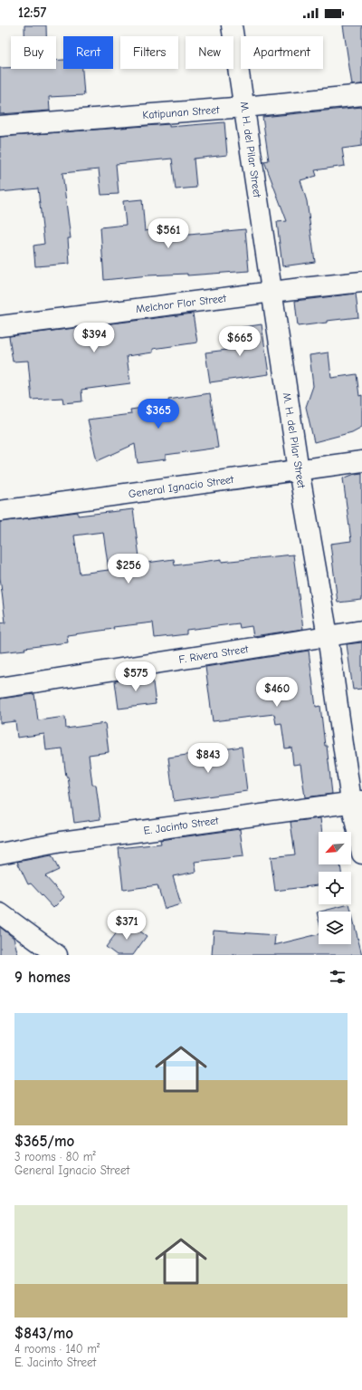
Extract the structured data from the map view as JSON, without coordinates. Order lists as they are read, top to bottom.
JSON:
{
  "streets": {
    "street": [
      "Katipunan Street",
      "M. H. del Pilar Street",
      "Melchor Flor Street",
      "General Ignacio Street",
      "F. Rivera Street",
      "E. Jacinto Street"
    ]
  },
  "crossings": [
    ["Katipunan Street", "M. H. del Pilar Street"],
    ["M. H. del Pilar Street", "Melchor Flor Street"],
    ["M. H. del Pilar Street", "General Ignacio Street"],
    ["M. H. del Pilar Street", "F. Rivera Street"],
    ["M. H. del Pilar Street", "E. Jacinto Street"]
  ],
  "north": "bottom left",
  "page": {
    "status": "12:57",
    "chip": [
      "Buy",
      "Rent",
      "Filters",
      "New",
      "Apartment"
    ],
    "price": [
      "$561",
      "$394",
      "$665",
      "$365",
      "$256",
      "$575",
      "$460",
      "$843",
      "$371"
    ],
    "heading": "9 homes",
    "list": [
      {
        "name": "$365/mo",
        "note": "3 rooms · 80 m² · General Ignacio Street"
      },
      {
        "name": "$843/mo",
        "note": "4 rooms · 140 m² · E. Jacinto Street"
      }
    ]
  }
}
